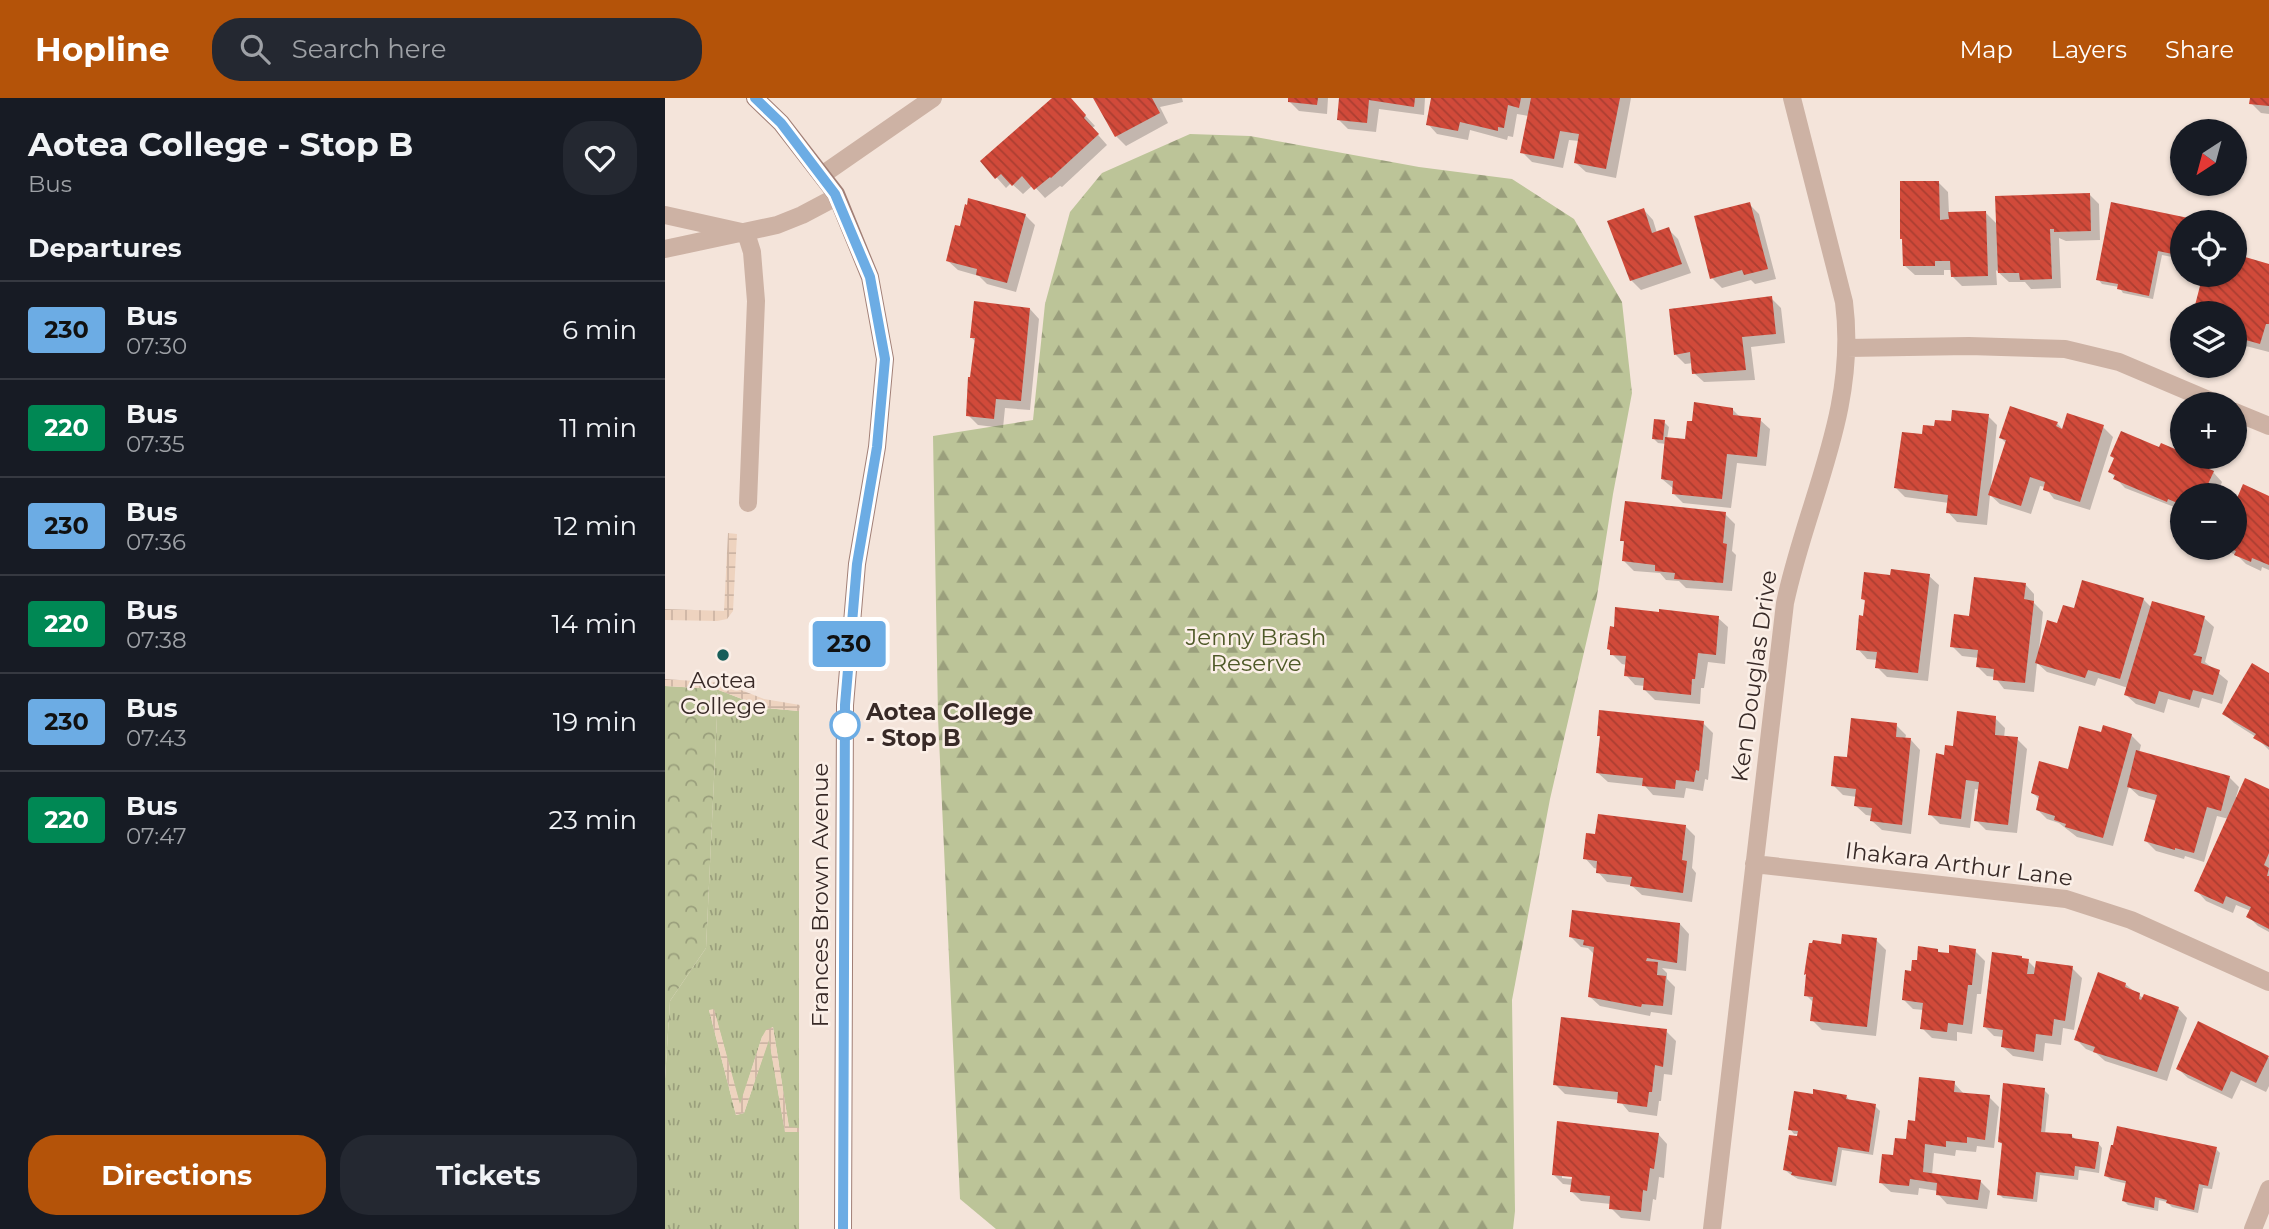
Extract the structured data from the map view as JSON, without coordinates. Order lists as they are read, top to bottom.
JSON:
{
  "streets": {
    "street": ["Ken Douglas Drive", "Ihakara Arthur Lane", "Frances Brown Avenue"]
  },
  "crossings": [
    ["Ken Douglas Drive", "Ihakara Arthur Lane"]
  ],
  "parks": ["Jenny Brash Reserve"],
  "places": ["Aotea College", "Aotea College - Stop B"],
  "lines": ["bus line 230"],
  "north": "bottom left",
  "page": {
    "header": "Hopline",
    "search": "Search here",
    "nav": ["Map", "Layers", "Share"],
    "heading": [
      ["Aotea College - Stop B", "Bus"],
      "Departures"
    ],
    "on_map": "230",
    "map_buttons": ["+", "−"],
    "list": [
      {
        "mark": "230",
        "name": "Bus",
        "note": "07:30",
        "value": "6 min"
      },
      {
        "mark": "220",
        "name": "Bus",
        "note": "07:35",
        "value": "11 min"
      },
      {
        "mark": "230",
        "name": "Bus",
        "note": "07:36",
        "value": "12 min"
      },
      {
        "mark": "220",
        "name": "Bus",
        "note": "07:38",
        "value": "14 min"
      },
      {
        "mark": "230",
        "name": "Bus",
        "note": "07:43",
        "value": "19 min"
      },
      {
        "mark": "220",
        "name": "Bus",
        "note": "07:47",
        "value": "23 min"
      }
    ],
    "buttons": ["Directions", "Tickets"]
  }
}
